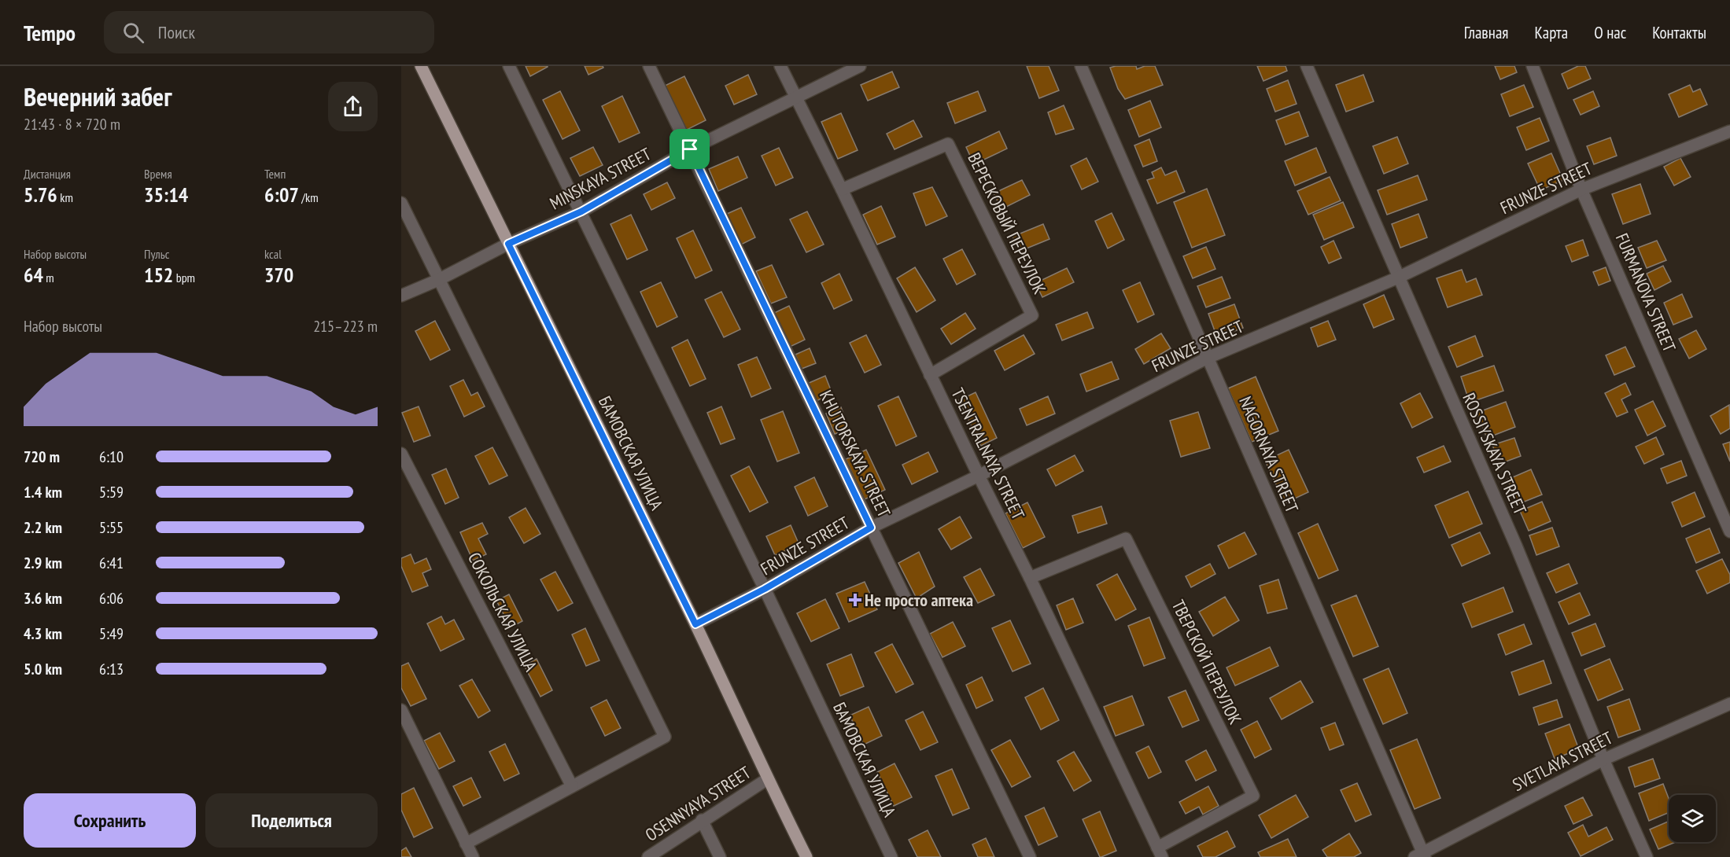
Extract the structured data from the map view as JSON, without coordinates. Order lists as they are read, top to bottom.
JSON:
{
  "streets": {
    "main road": ["БАМОВСКАЯ УЛИЦА"],
    "street": [
      "MINSKAYA STREET",
      "FRUNZE STREET",
      "ВЕРЕСКОВЫЙ ПЕРЕУЛОК",
      "FURMANOVA STREET",
      "KHUTORSKAYA STREET",
      "TSENTRALNAYA STREET",
      "ROSSIYSKAYA STREET",
      "NAGORNAYA STREET",
      "СОКОЛЬСКАЯ УЛИЦА",
      "ТВЕРСКОЙ ПЕРЕУЛОК",
      "SVETLAYA STREET",
      "OSENNYAYA STREET"
    ]
  },
  "crossings": [
    ["MINSKAYA STREET", "БАМОВСКАЯ УЛИЦА"],
    ["MINSKAYA STREET", "KHUTORSKAYA STREET"],
    ["MINSKAYA STREET", "TSENTRALNAYA STREET"],
    ["FRUNZE STREET", "FURMANOVA STREET"],
    ["FRUNZE STREET", "БАМОВСКАЯ УЛИЦА"],
    ["FRUNZE STREET", "KHUTORSKAYA STREET"],
    ["FRUNZE STREET", "TSENTRALNAYA STREET"],
    ["FRUNZE STREET", "ROSSIYSKAYA STREET"],
    ["FRUNZE STREET", "NAGORNAYA STREET"],
    ["ВЕРЕСКОВЫЙ ПЕРЕУЛОК", "TSENTRALNAYA STREET"],
    ["БАМОВСКАЯ УЛИЦА", "OSENNYAYA STREET"],
    ["TSENTRALNAYA STREET", "ТВЕРСКОЙ ПЕРЕУЛОК"],
    ["ROSSIYSKAYA STREET", "SVETLAYA STREET"],
    ["NAGORNAYA STREET", "SVETLAYA STREET"]
  ],
  "places": {
    "health": ["Не просто аптека"]
  },
  "page": {
    "header": "Tempo",
    "search": "Поиск",
    "nav": [
      "Главная",
      "Карта",
      "О нас",
      "Контакты"
    ],
    "heading": ["Вечерний забег", "21:43 · 8 × 720 m"],
    "stats": [
      ["Дистанция", "5.76 km"],
      ["Время", "35:14"],
      ["Темп", "6:07 /km"],
      ["Набор высоты", "64 m"],
      ["Пульс", "152 bpm"],
      ["kcal", "370"]
    ],
    "chart": ["Набор высоты", "215–223 m"],
    "list": [
      {
        "name": "720 m",
        "note": "6:10"
      },
      {
        "name": "1.4 km",
        "note": "5:59"
      },
      {
        "name": "2.2 km",
        "note": "5:55"
      },
      {
        "name": "2.9 km",
        "note": "6:41"
      },
      {
        "name": "3.6 km",
        "note": "6:06"
      },
      {
        "name": "4.3 km",
        "note": "5:49"
      },
      {
        "name": "5.0 km",
        "note": "6:13"
      }
    ],
    "buttons": ["Сохранить", "Поделиться"]
  }
}
